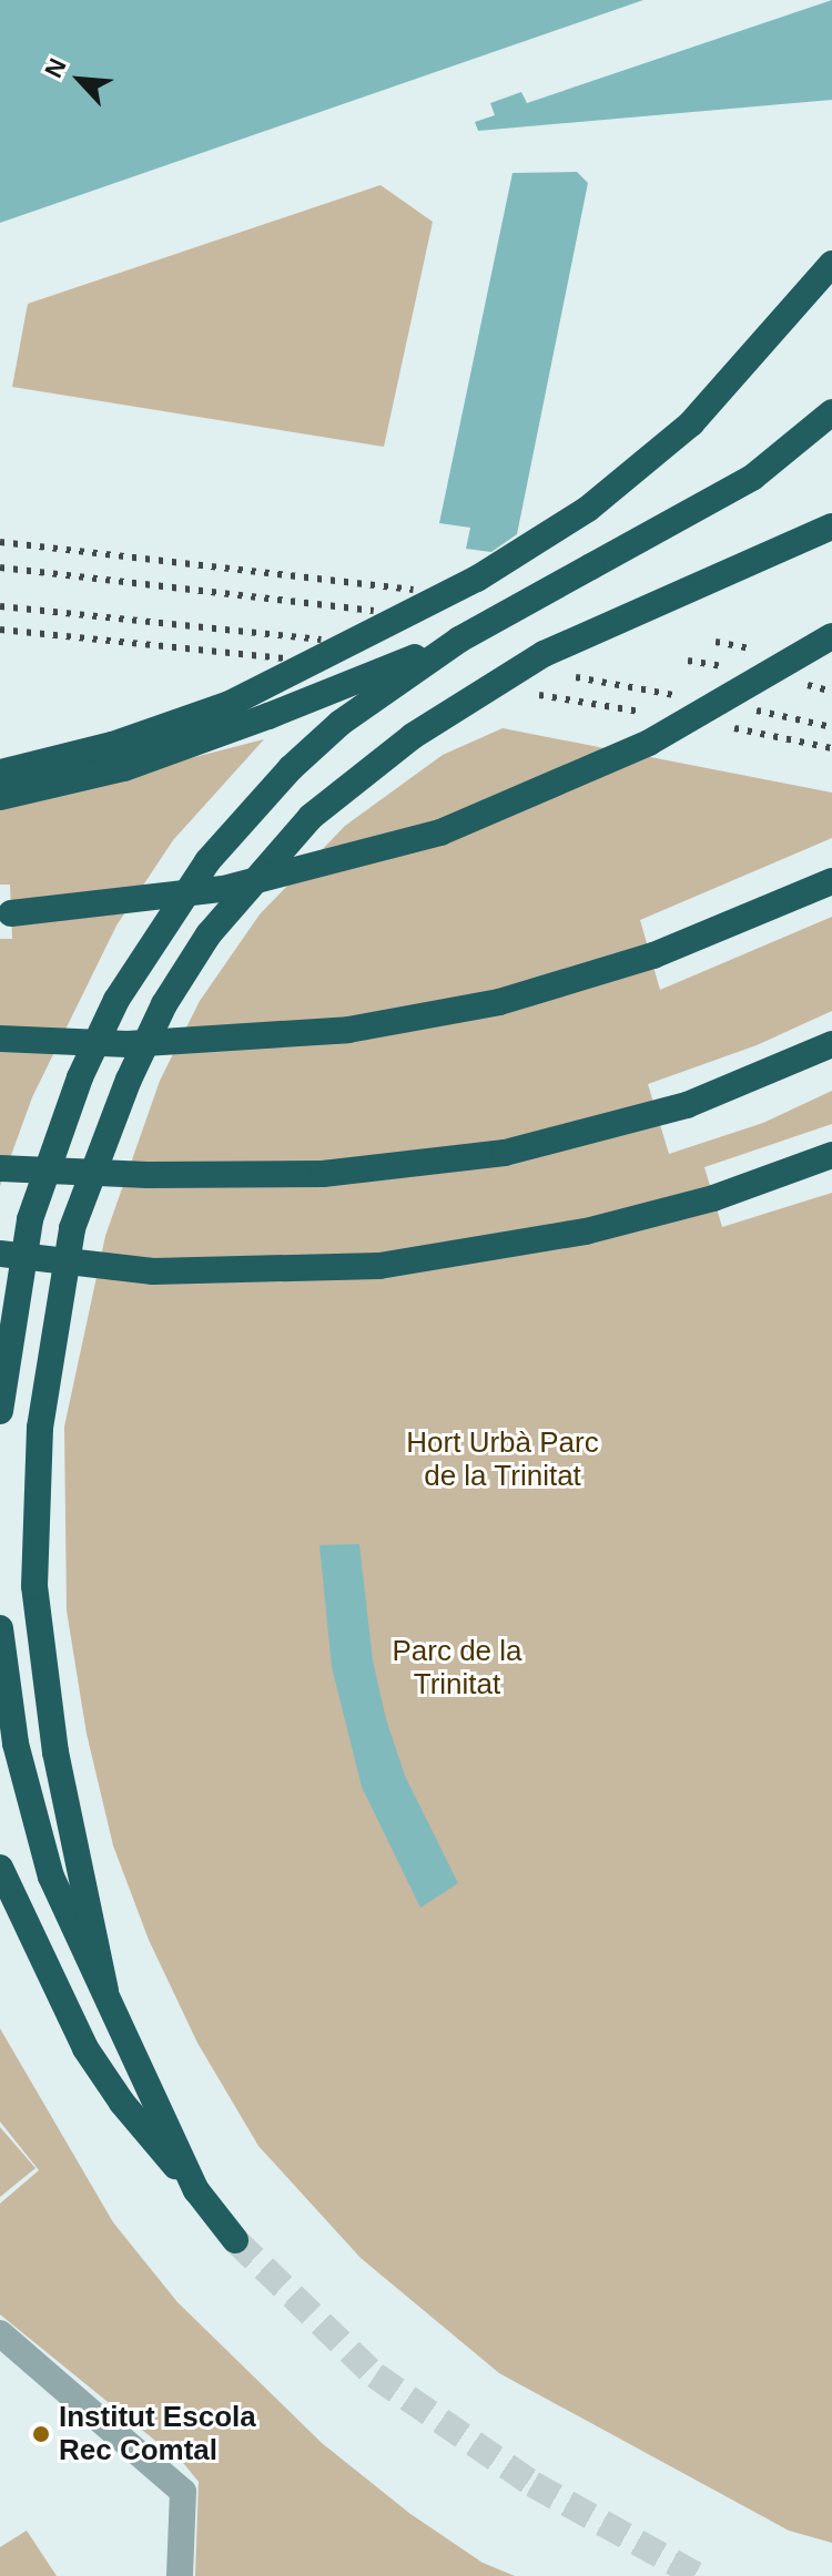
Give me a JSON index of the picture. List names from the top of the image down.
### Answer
{
  "parks": ["Hort Urbà Parc de la Trinitat", "Parc de la Trinitat"],
  "places": ["Institut Escola Rec Comtal"],
  "north": "top left"
}
